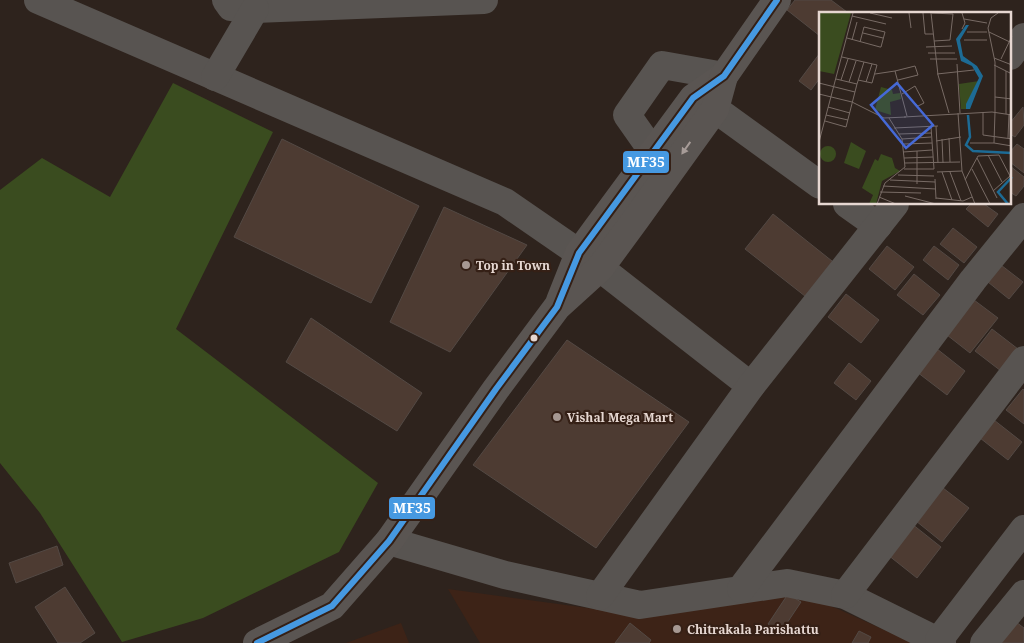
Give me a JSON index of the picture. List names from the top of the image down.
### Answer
{
  "places": ["Top in Town", "Vishal Mega Mart", "Chitrakala Parishattu"],
  "lines": ["transit line MF35"]
}
